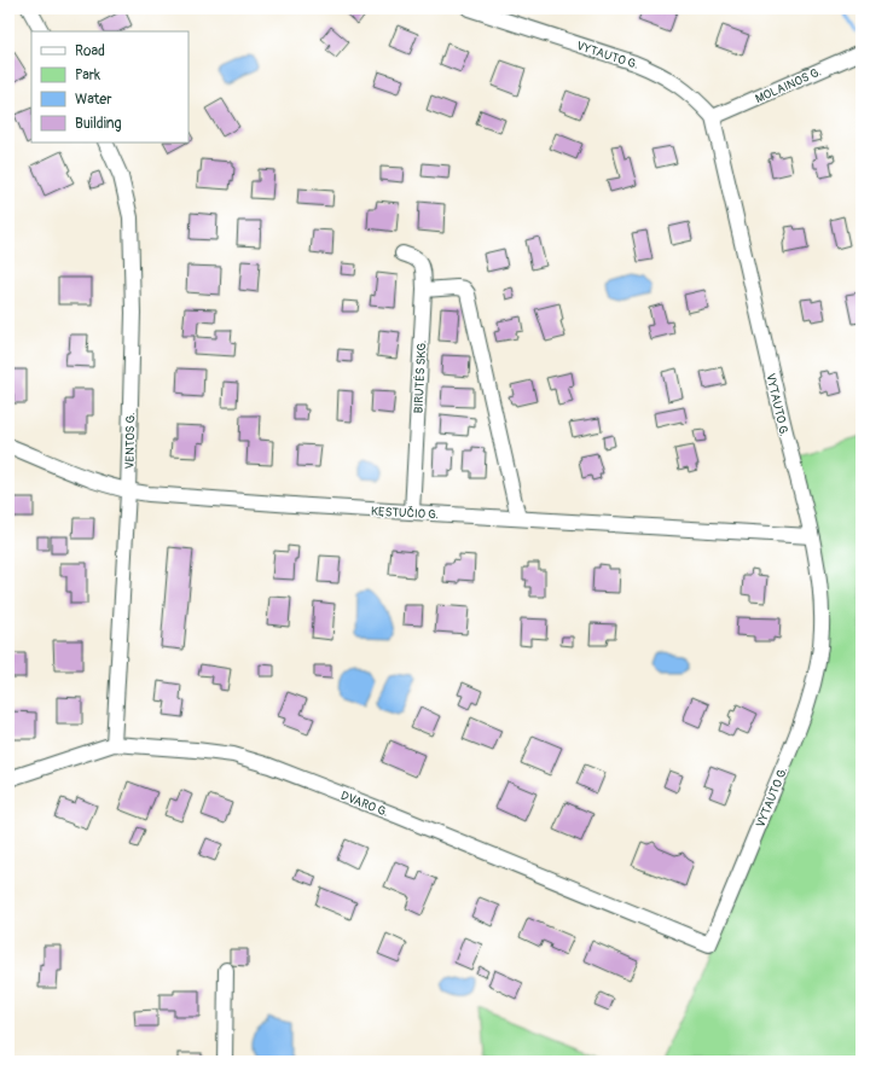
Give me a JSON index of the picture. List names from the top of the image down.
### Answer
{
  "streets": {
    "street": [
      "VYTAUTO G.",
      "MOLAINOS G.",
      "BIRUTĖS SKG.",
      "VENTOS G.",
      "KĘSTUČIO G.",
      "DVARO G."
    ]
  },
  "crossings": [
    ["VYTAUTO G.", "MOLAINOS G."],
    ["VYTAUTO G.", "KĘSTUČIO G."],
    ["VYTAUTO G.", "DVARO G."],
    ["BIRUTĖS SKG.", "KĘSTUČIO G."],
    ["VENTOS G.", "KĘSTUČIO G."],
    ["VENTOS G.", "DVARO G."]
  ],
  "legend": [
    "Road",
    "Park",
    "Water",
    "Building"
  ]
}
